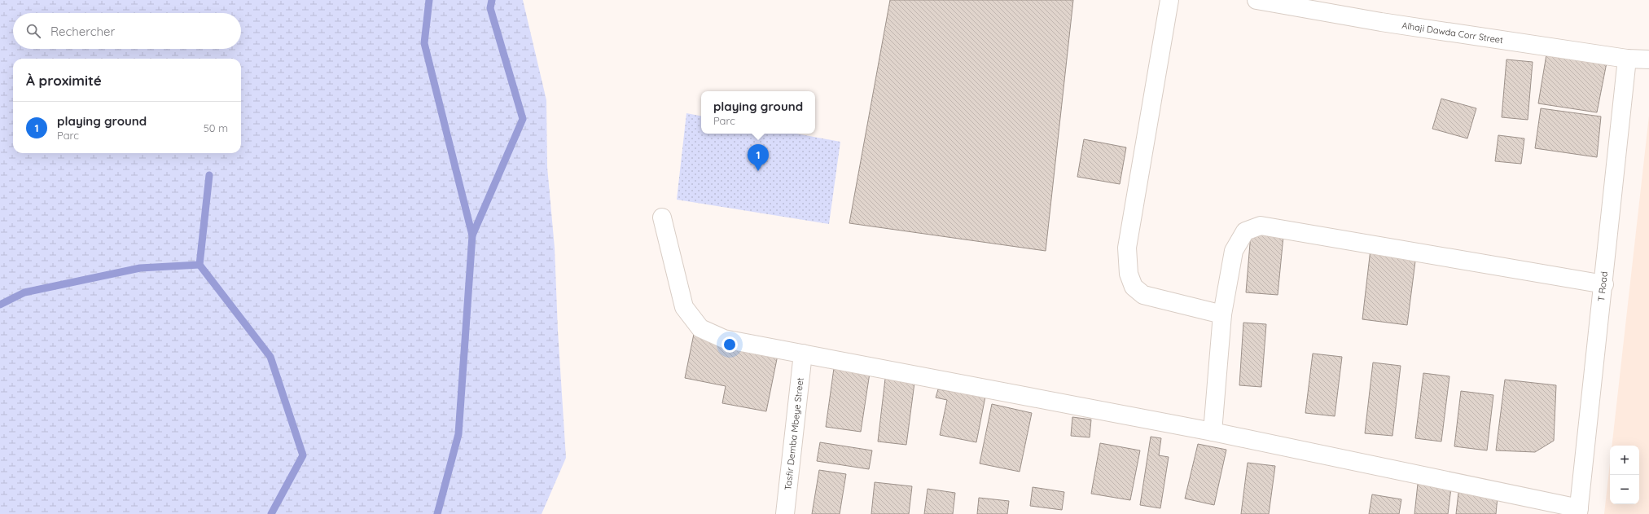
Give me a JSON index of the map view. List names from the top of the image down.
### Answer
{
  "streets": {
    "street": ["Alhaji Dawda Corr Street", "T Road", "Tasfir Demba Mbeye Street"]
  },
  "crossings": [
    ["Alhaji Dawda Corr Street", "T Road"]
  ],
  "page": {
    "search": "Rechercher",
    "heading": "À proximité",
    "popup": ["playing ground", "Parc"],
    "list": [
      {
        "mark": "1",
        "name": "playing ground",
        "note": "Parc",
        "value": "50 m"
      }
    ],
    "pins": "1",
    "map_buttons": ["+", "−"]
  }
}
